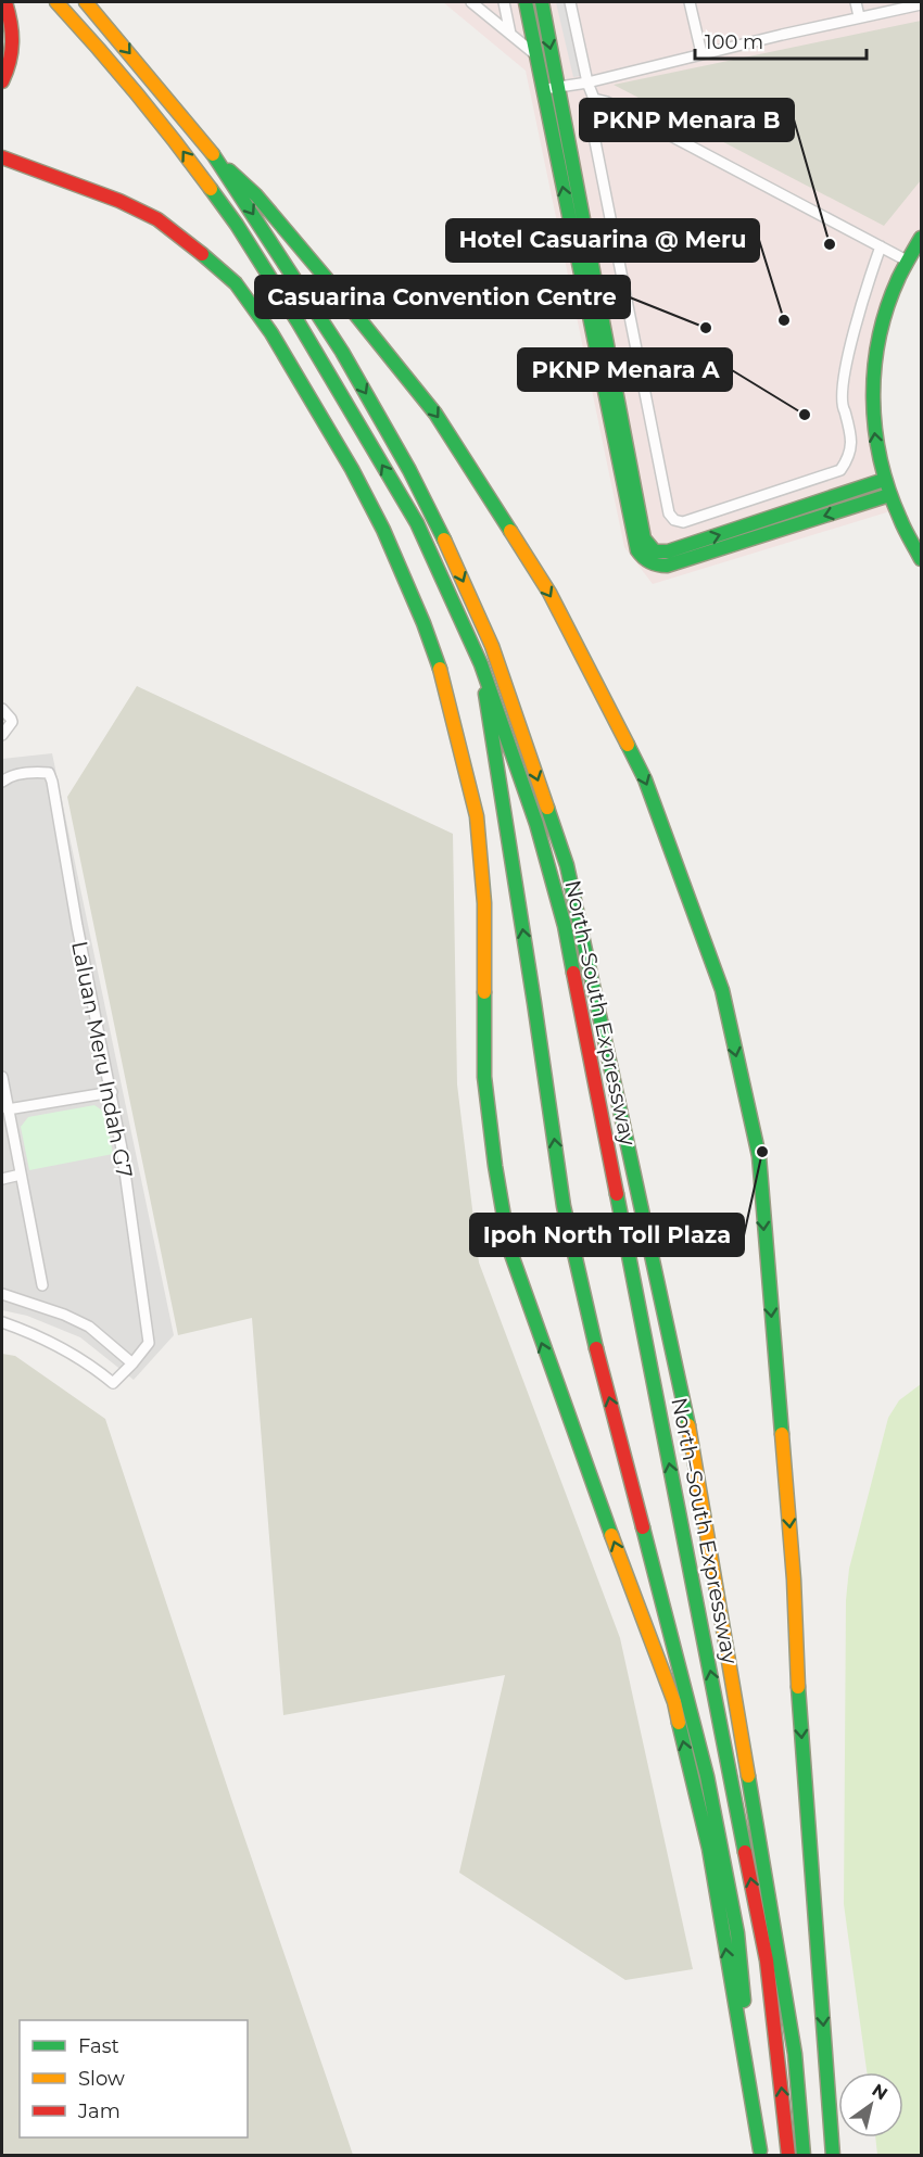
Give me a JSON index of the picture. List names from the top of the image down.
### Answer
{
  "streets": {
    "main road": ["North–South Expressway"],
    "street": ["Laluan Meru Indah G7"]
  },
  "places": [
    "PKNP Menara B",
    "Hotel Casuarina @ Meru",
    "Casuarina Convention Centre",
    "PKNP Menara A",
    "Ipoh North Toll Plaza"
  ],
  "legend": ["Fast", "Slow", "Jam"],
  "scale_bar": "100 m",
  "north": "top right"
}
